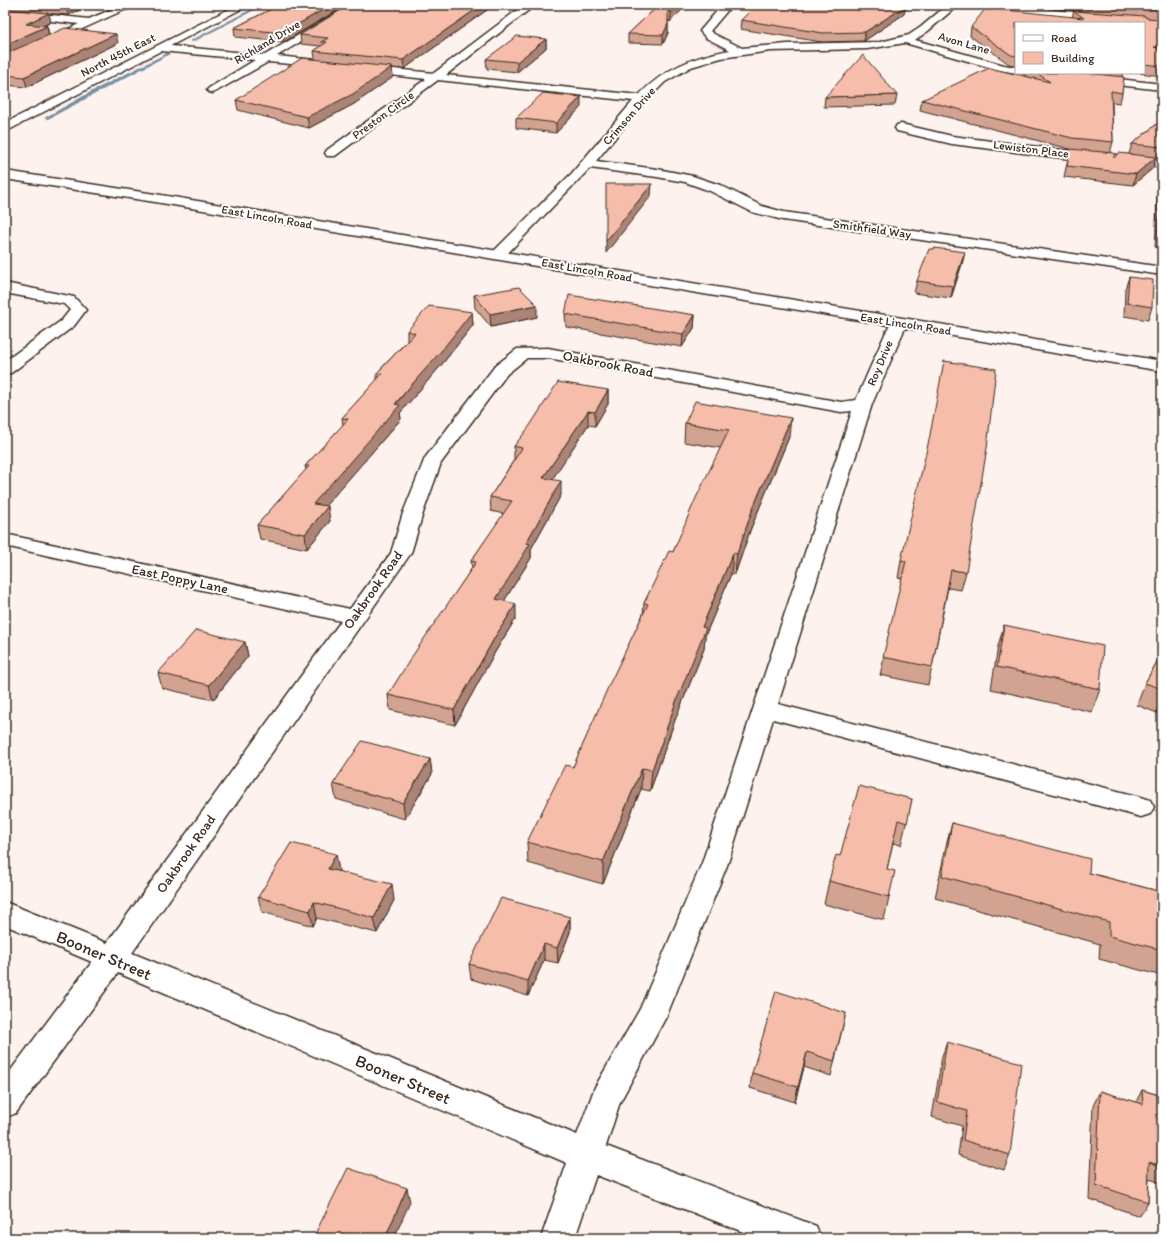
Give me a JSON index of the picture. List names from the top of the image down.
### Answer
{
  "streets": {
    "street": [
      "Richland Drive",
      "Avon Lane",
      "North 45th East",
      "Preston Circle",
      "Crimson Drive",
      "Lewiston Place",
      "East Lincoln Road",
      "Smithfield Way",
      "Roy Drive",
      "Oakbrook Road",
      "East Poppy Lane",
      "Booner Street"
    ]
  },
  "crossings": [
    ["Avon Lane", "Crimson Drive"],
    ["Crimson Drive", "East Lincoln Road"],
    ["Crimson Drive", "Smithfield Way"],
    ["East Lincoln Road", "Roy Drive"],
    ["Roy Drive", "Oakbrook Road"],
    ["Roy Drive", "Booner Street"],
    ["Oakbrook Road", "East Poppy Lane"],
    ["Oakbrook Road", "Booner Street"]
  ],
  "legend": ["Road", "Building"]
}
